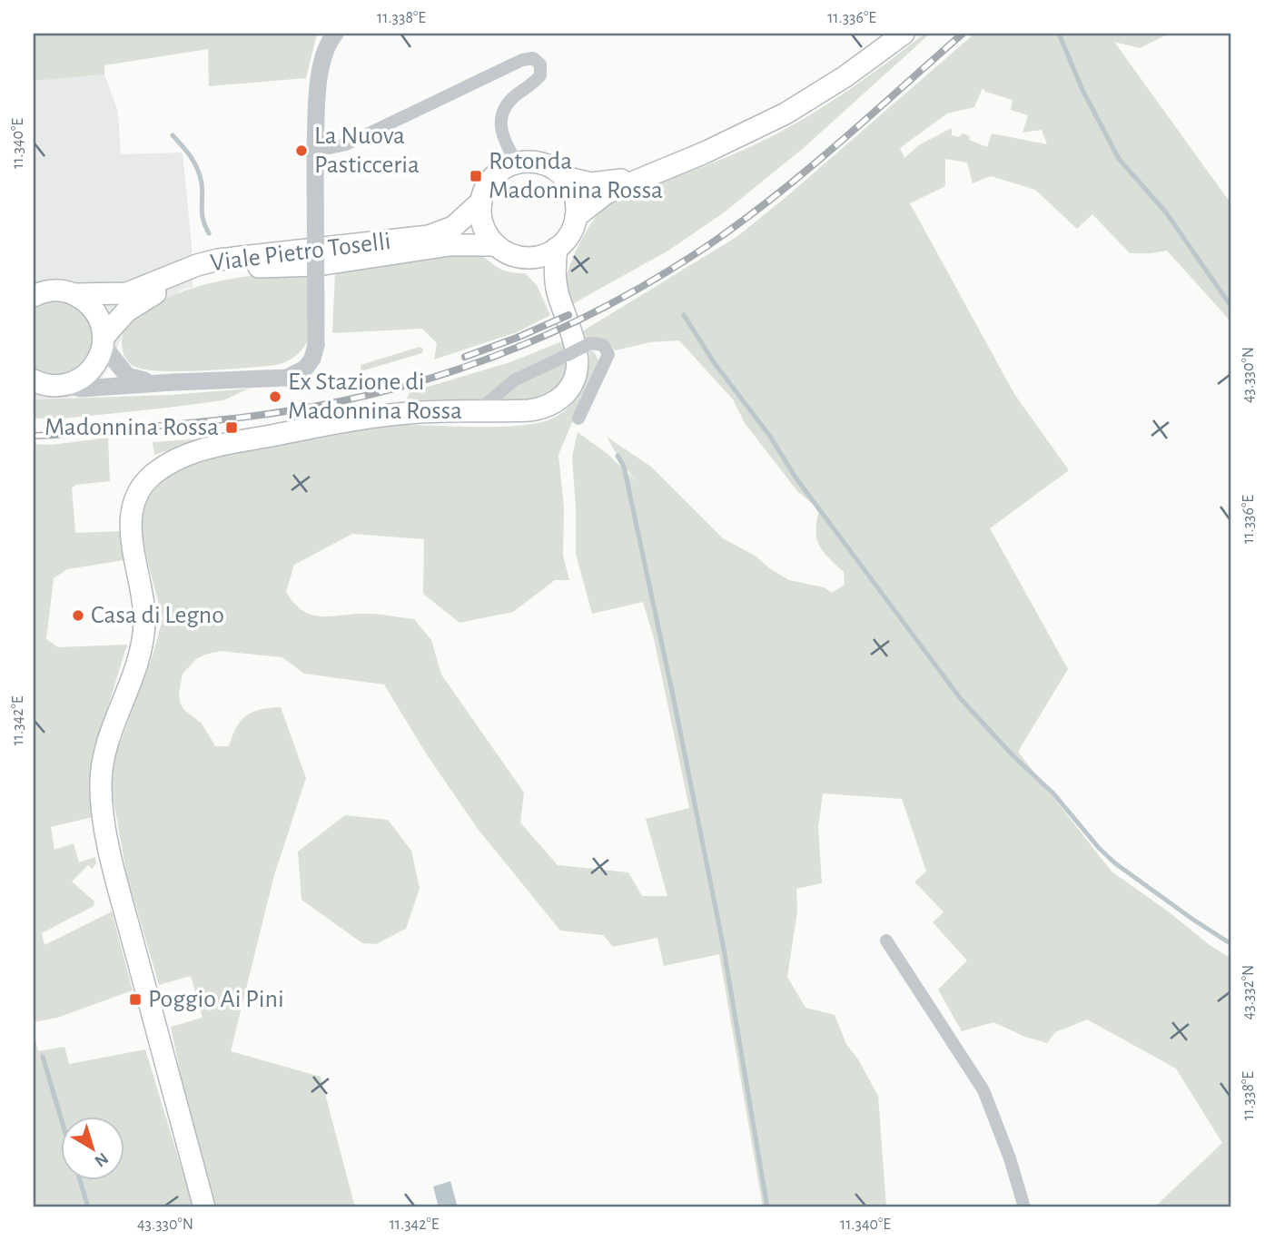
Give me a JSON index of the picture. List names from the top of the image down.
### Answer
{
  "streets": {
    "main road": ["Viale Pietro Toselli"]
  },
  "places": {
    "other": ["La Nuova Pasticceria", "Ex Stazione di Madonnina Rossa", "Casa di Legno"],
    "transit": ["Rotonda Madonnina Rossa", "Madonnina Rossa", "Poggio Ai Pini"]
  },
  "north": "bottom right",
  "coordinates": [
    "11.338°E",
    "11.336°E",
    "11.340°E",
    "43.330°N",
    "11.342°E",
    "43.332°N"
  ]
}
